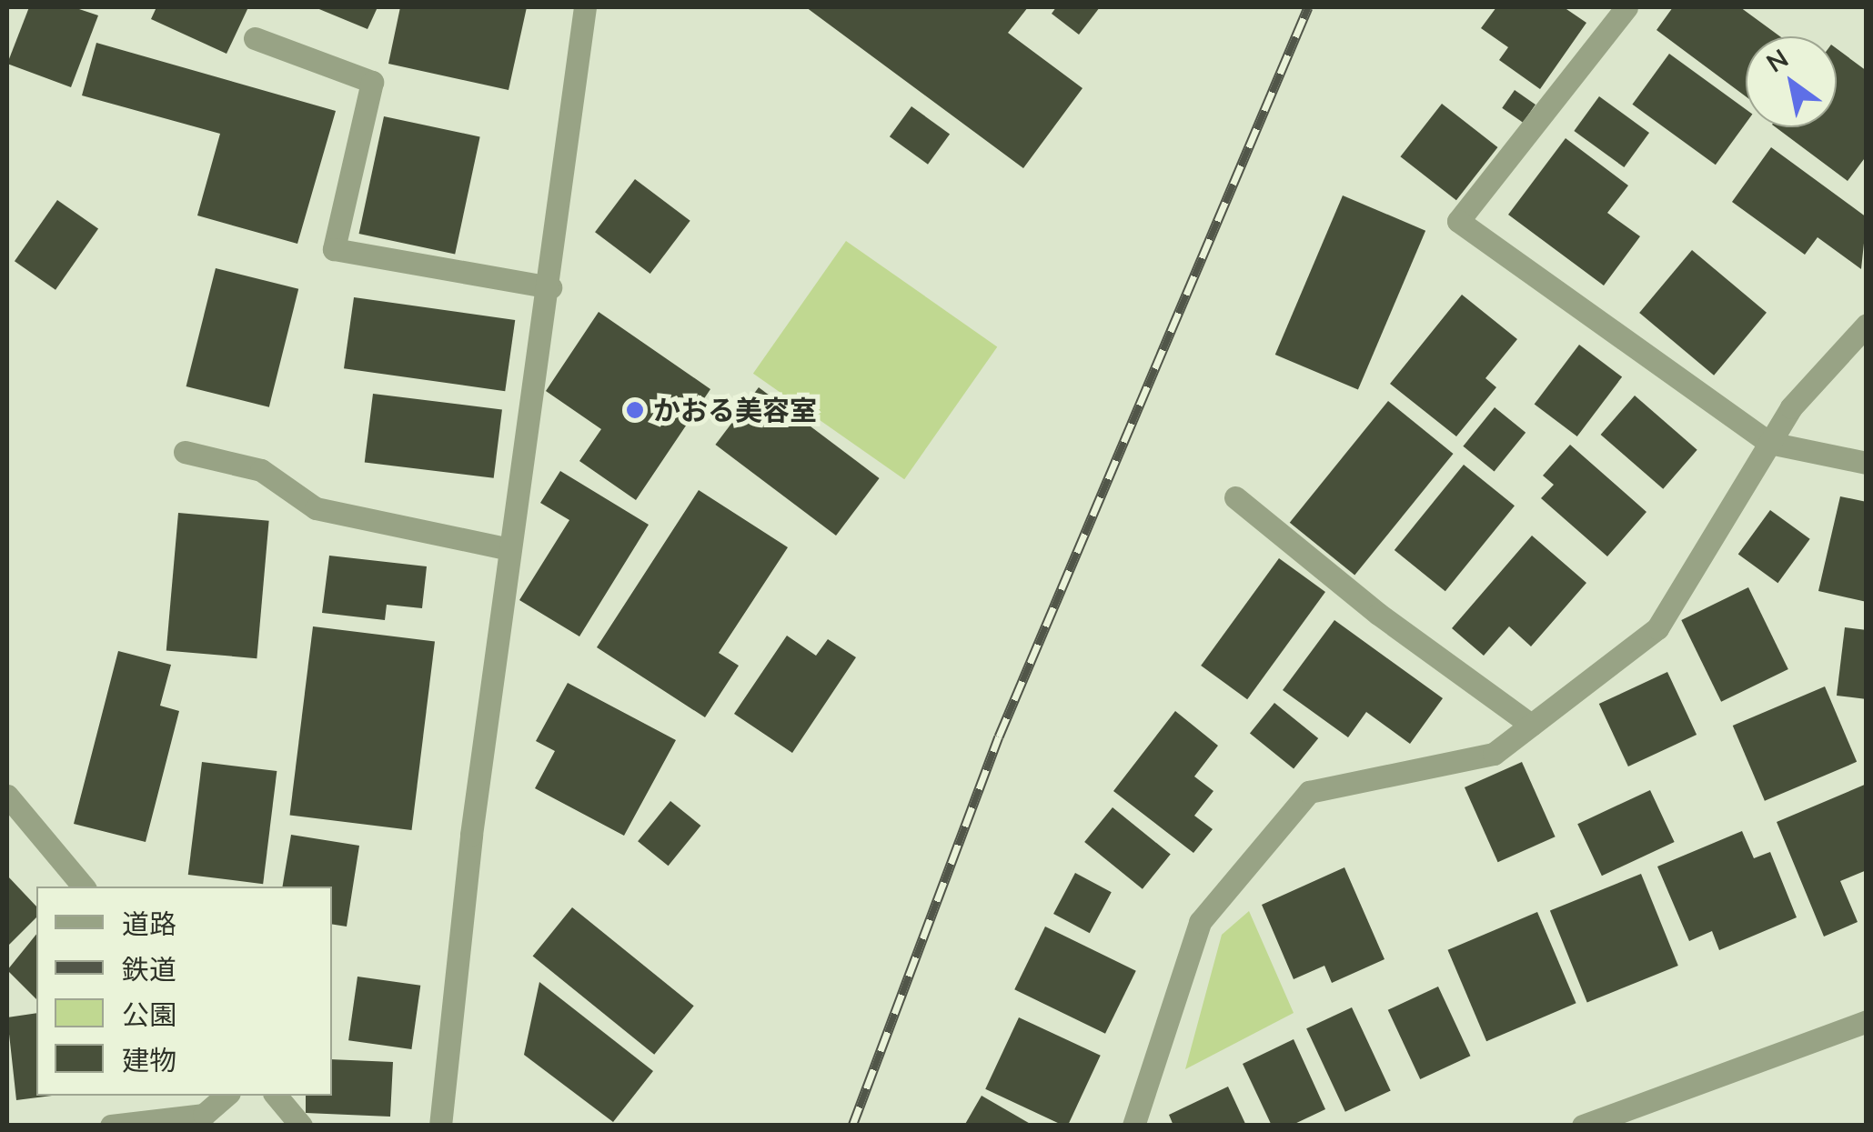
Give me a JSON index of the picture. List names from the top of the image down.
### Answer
{
  "places": ["かおる美容室"],
  "legend": [
    "道路",
    "鉄道",
    "公園",
    "建物"
  ],
  "north": "top left"
}
